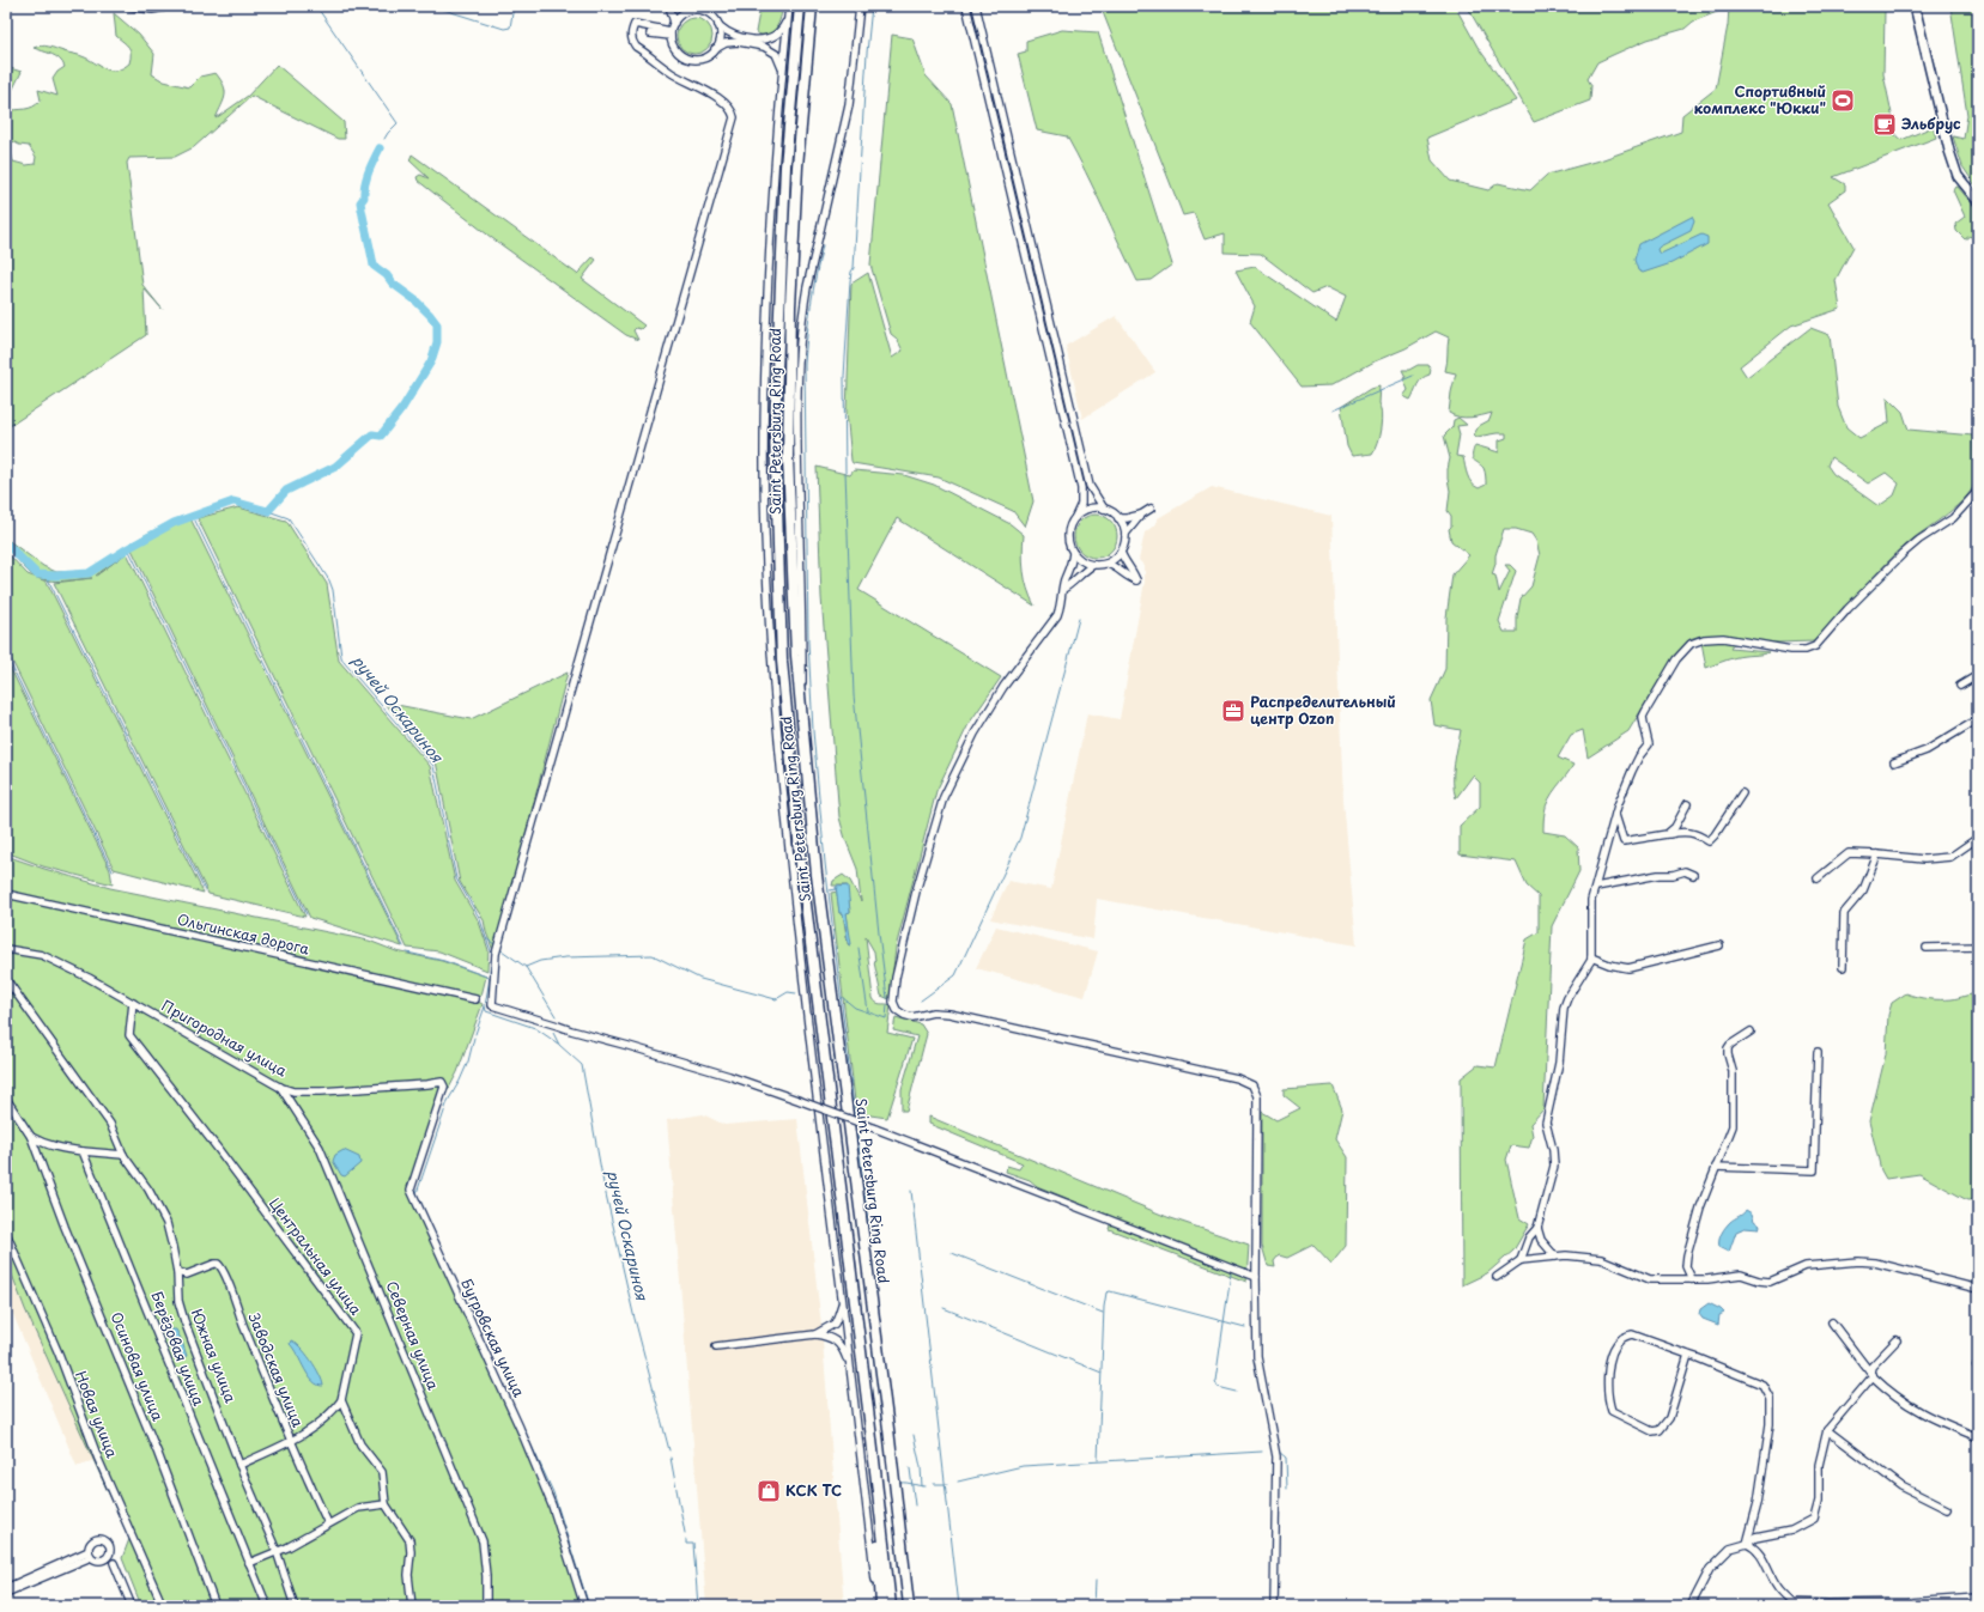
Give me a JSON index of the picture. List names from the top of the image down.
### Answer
{
  "streets": {
    "highway": ["Saint Petersburg Ring Road"],
    "street": [
      "Ольгинская дорога",
      "Пригородная улица",
      "Центральная улица",
      "Северная улица",
      "Бугровская улица",
      "Берёзовая улица",
      "Южная улица",
      "Осиновая улица",
      "Заводская улица",
      "Новая улица"
    ]
  },
  "crossings": [
    ["Пригородная улица", "Центральная улица"],
    ["Пригородная улица", "Северная улица"],
    ["Пригородная улица", "Бугровская улица"],
    ["Южная улица", "Заводская улица"]
  ],
  "water": ["ручей Оскариноя"],
  "places": {
    "sports": ["Спортивный комплекс \"Юкки\""],
    "cafe": ["Эльбрус"],
    "office": ["Распределительный центр Ozon"],
    "shop": ["КСК ТС"]
  }
}
